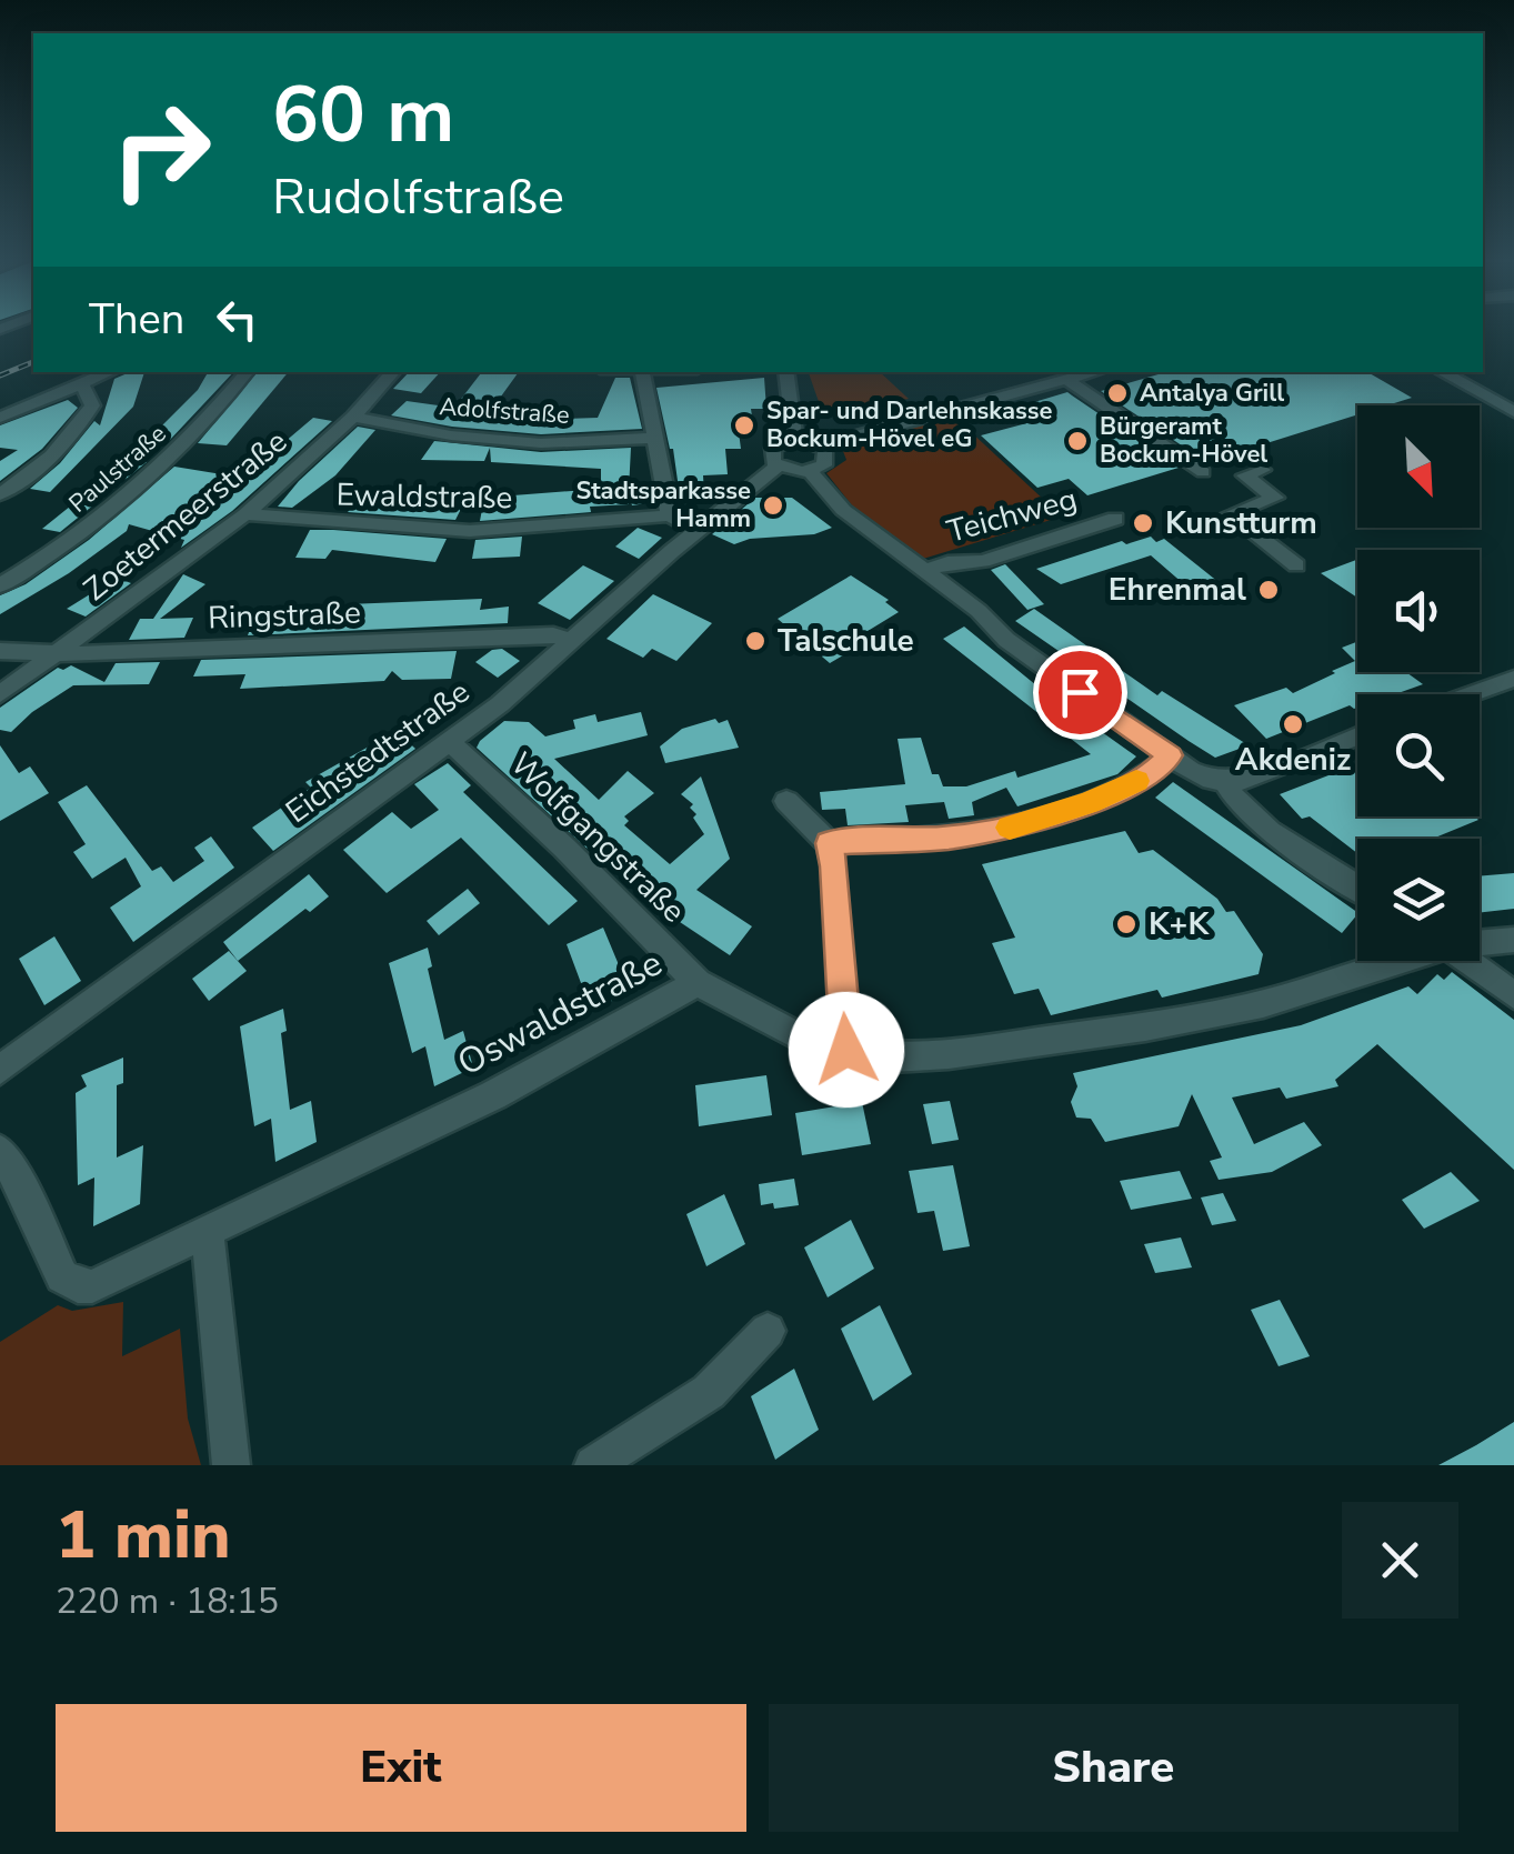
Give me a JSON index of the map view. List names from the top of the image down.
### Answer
{
  "streets": {
    "street": [
      "Adolfstraße",
      "Paulstraße",
      "Ewaldstraße",
      "Zoetermeerstraße",
      "Teichweg",
      "Ringstraße",
      "Eichstedtstraße",
      "Wolfgangstraße",
      "Oswaldstraße"
    ]
  },
  "crossings": [
    ["Adolfstraße", "Zoetermeerstraße"],
    ["Ewaldstraße", "Zoetermeerstraße"],
    ["Zoetermeerstraße", "Ringstraße"],
    ["Ringstraße", "Eichstedtstraße"],
    ["Eichstedtstraße", "Wolfgangstraße"],
    ["Wolfgangstraße", "Oswaldstraße"]
  ],
  "places": [
    "Antalya Grill",
    "Spar- und Darlehnskasse Bockum-Hövel eG",
    "Bürgeramt Bockum-Hövel",
    "Stadtsparkasse Hamm",
    "Kunstturm",
    "Ehrenmal",
    "Talschule",
    "Akdeniz",
    "K+K"
  ],
  "north": "bottom right",
  "page": {
    "turn": ["60 m", "Rudolfstraße"],
    "then": "Then",
    "heading": ["1 min", "220 m · 18:15"],
    "buttons": ["Exit", "Share"]
  }
}
